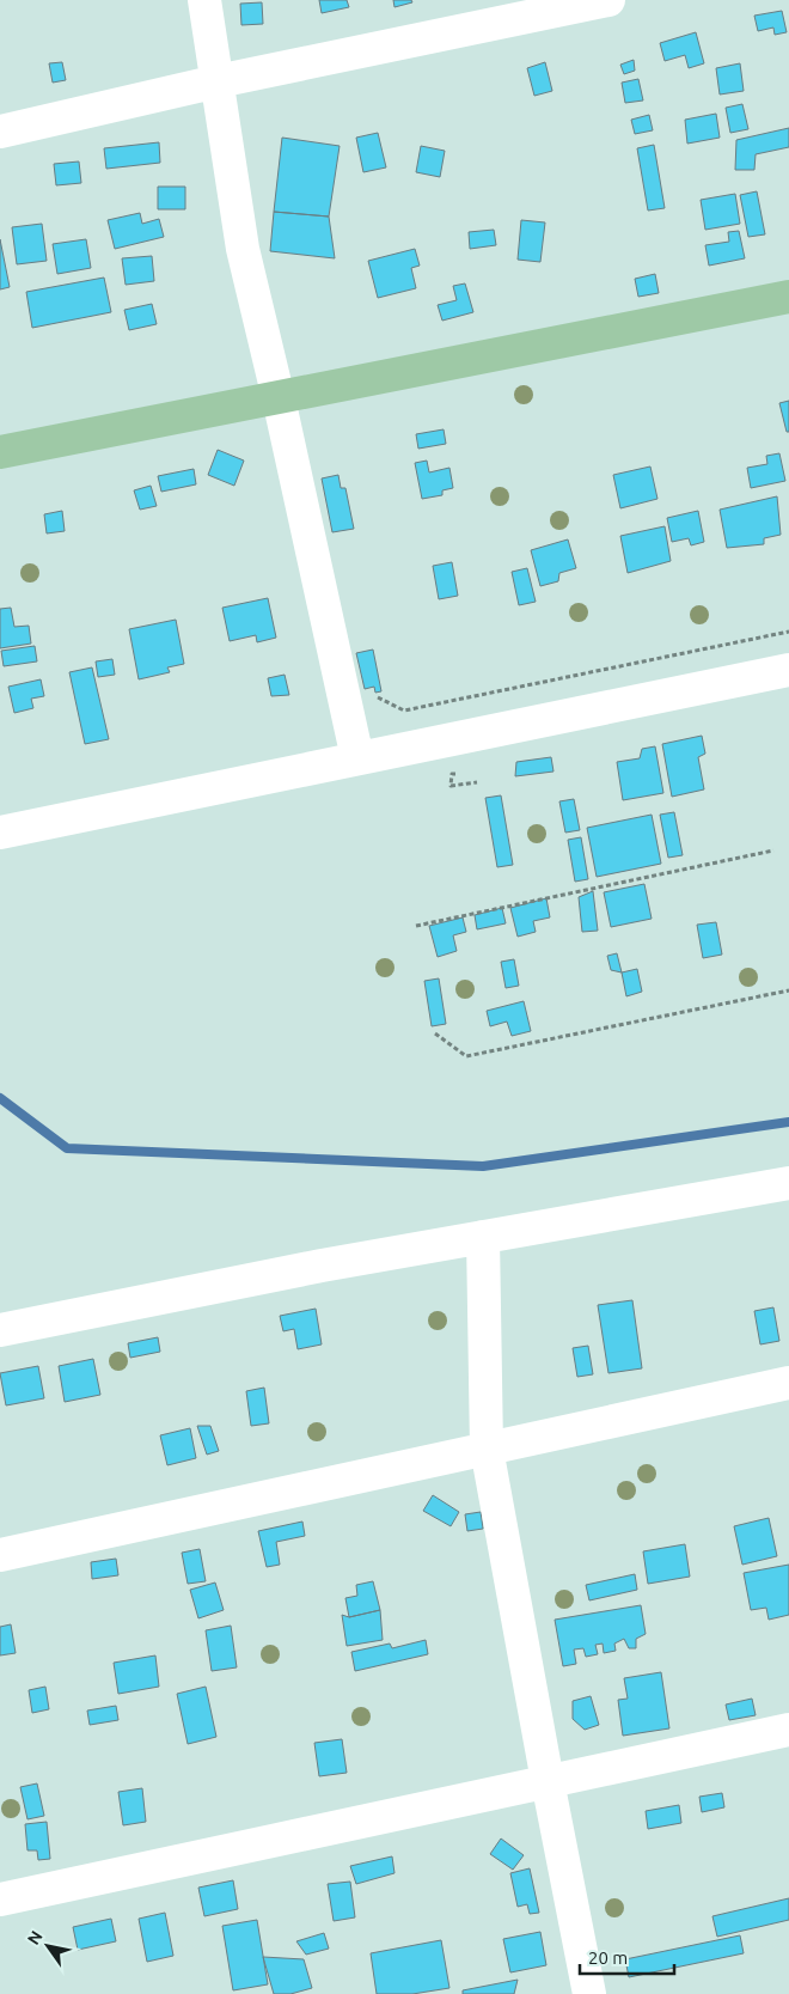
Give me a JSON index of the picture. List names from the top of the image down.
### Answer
{
  "scale_bar": "20 m",
  "north": "top left"
}
